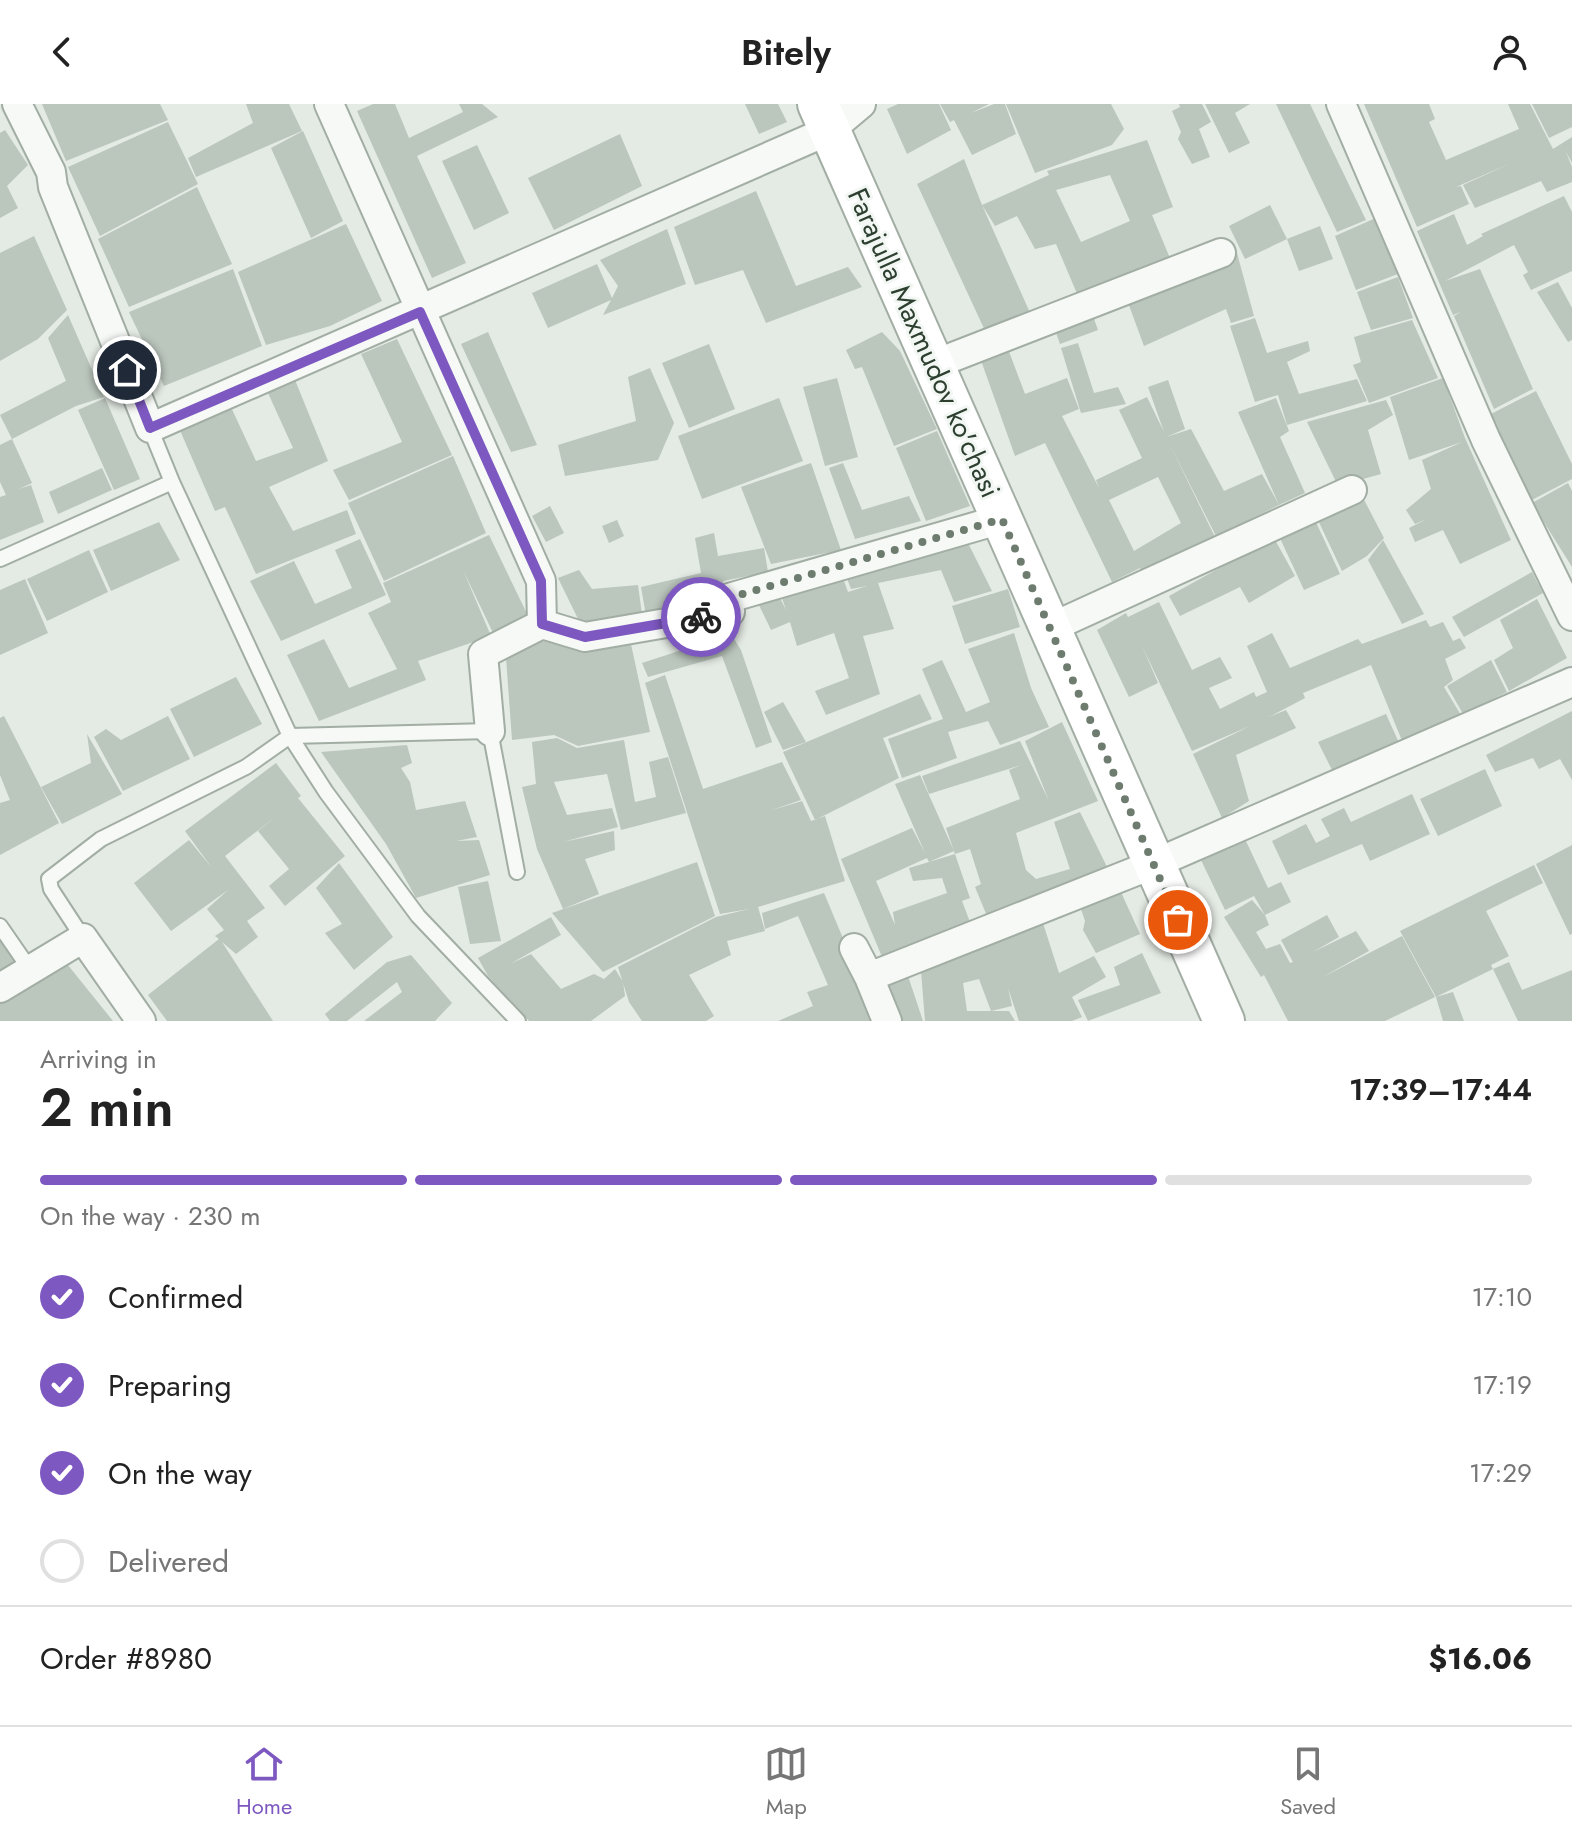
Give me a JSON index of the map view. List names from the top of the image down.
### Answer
{
  "streets": {
    "main road": ["Farajulla Maxmudov ko'chasi"]
  },
  "page": {
    "header": "Bitely",
    "heading": ["2 min", "Arriving in", "17:39–17:44"],
    "panel": ["Order #8980", "$16.06"],
    "bar": "On the way · 230 m",
    "list": [
      ["Confirmed", "17:10"],
      ["Preparing", "17:19"],
      ["On the way", "17:29"],
      "Delivered"
    ],
    "tabs": ["Home", "Map", "Saved"]
  }
}
